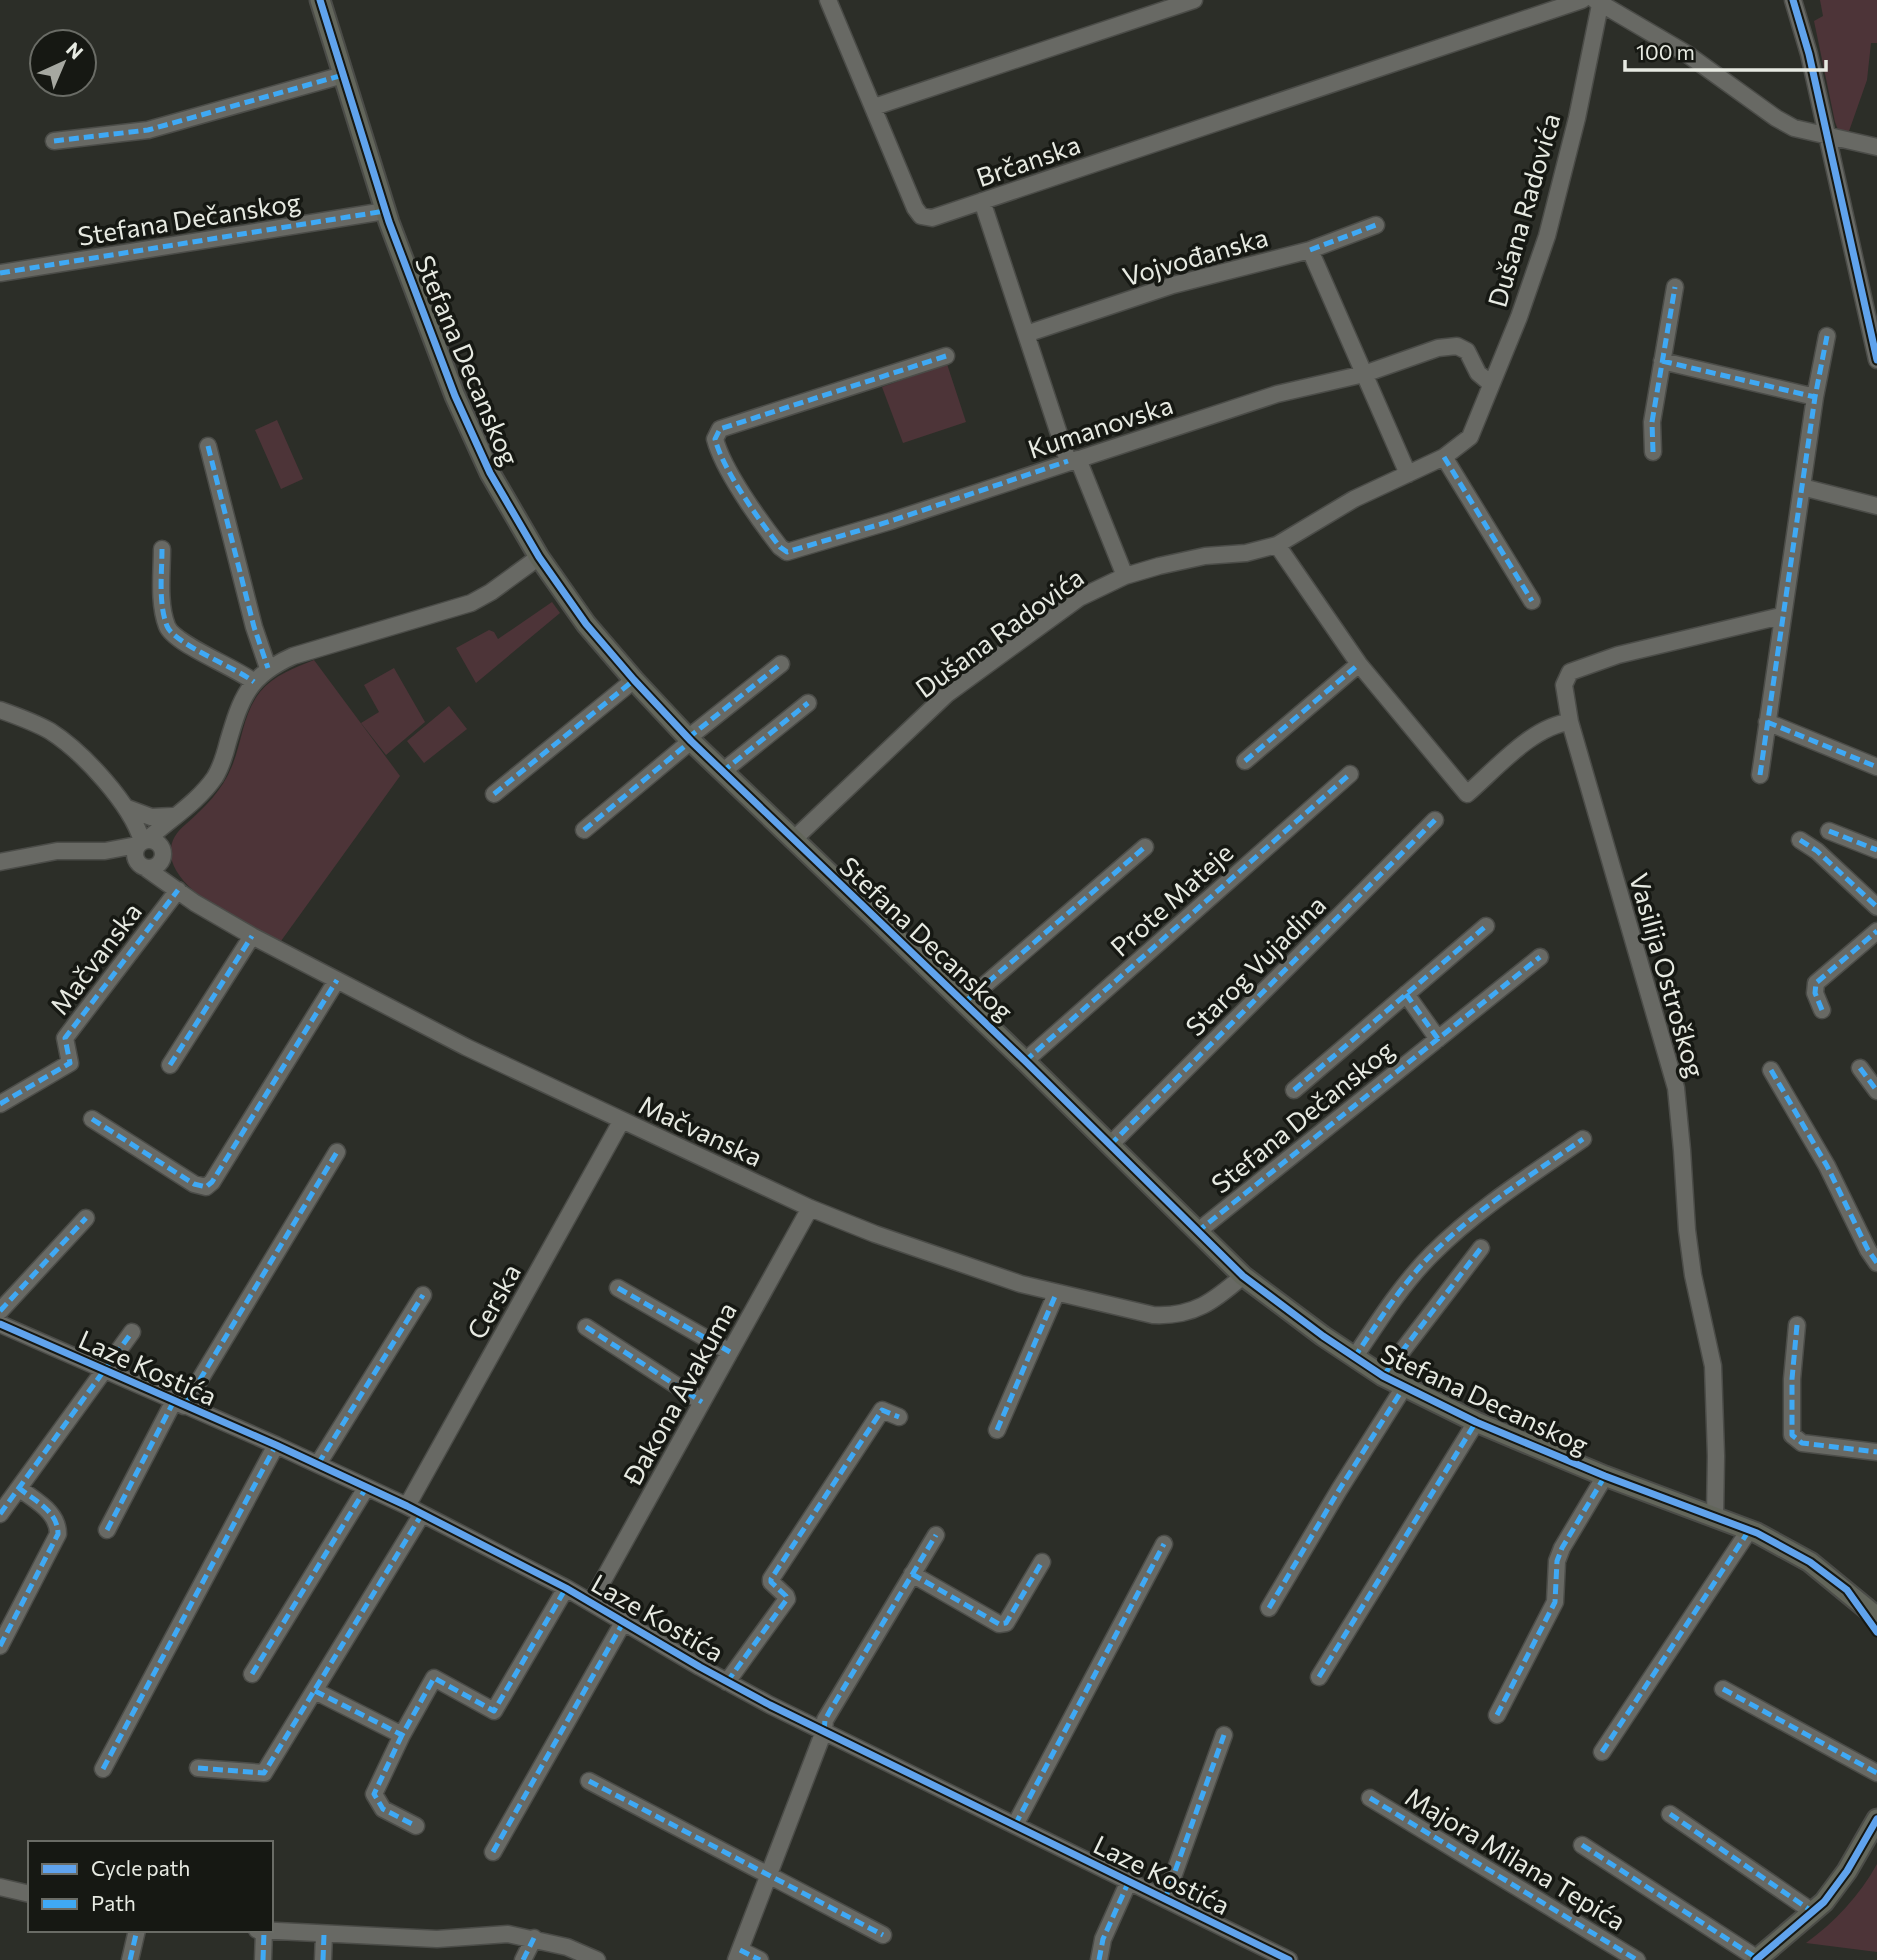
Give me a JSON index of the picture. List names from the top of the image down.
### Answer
{
  "streets": {
    "main road": ["Stefana Decanskog"],
    "street": [
      "Brčanska",
      "Dušana Radovića",
      "Stefana Dečanskog",
      "Vojvođanska",
      "Kumanovska",
      "Prote Mateje",
      "Mačvanska",
      "Starog Vujadina",
      "Vasilija Ostroškog",
      "Cerska",
      "Laze Kostića",
      "Đakona Avakuma",
      "Majora Milana Tepića"
    ]
  },
  "crossings": [
    ["Brčanska", "Dušana Radovića"],
    ["Dušana Radovića", "Stefana Decanskog"],
    ["Dušana Radovića", "Kumanovska"],
    ["Stefana Dečanskog", "Stefana Decanskog"],
    ["Stefana Decanskog", "Prote Mateje"],
    ["Stefana Decanskog", "Mačvanska"],
    ["Stefana Decanskog", "Starog Vujadina"],
    ["Stefana Decanskog", "Vasilija Ostroškog"],
    ["Mačvanska", "Cerska"],
    ["Mačvanska", "Đakona Avakuma"],
    ["Cerska", "Laze Kostića"],
    ["Laze Kostića", "Đakona Avakuma"]
  ],
  "legend": ["Cycle path", "Path"],
  "scale_bar": "100 m",
  "north": "top right"
}
